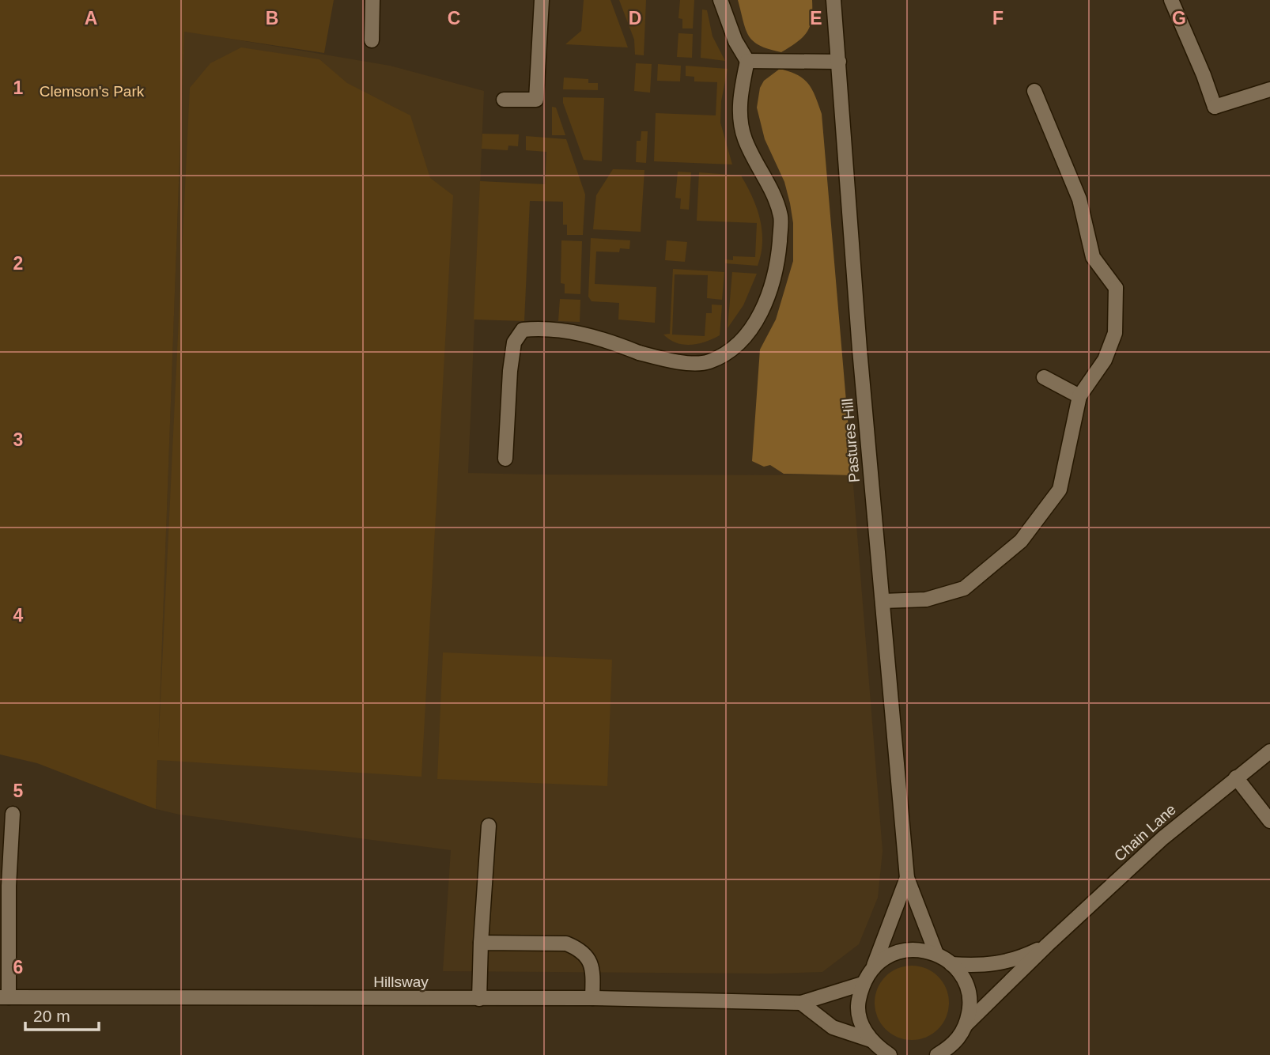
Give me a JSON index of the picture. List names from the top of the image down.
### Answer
{
  "streets": {
    "street": ["Pastures Hill", "Chain Lane", "Hillsway"]
  },
  "parks": ["Clemson's Park"],
  "scale_bar": "20 m",
  "grid": {
    "columns": [
      "A",
      "B",
      "C",
      "D",
      "E",
      "F",
      "G"
    ],
    "rows": [
      "1",
      "2",
      "3",
      "4",
      "5",
      "6"
    ]
  }
}
